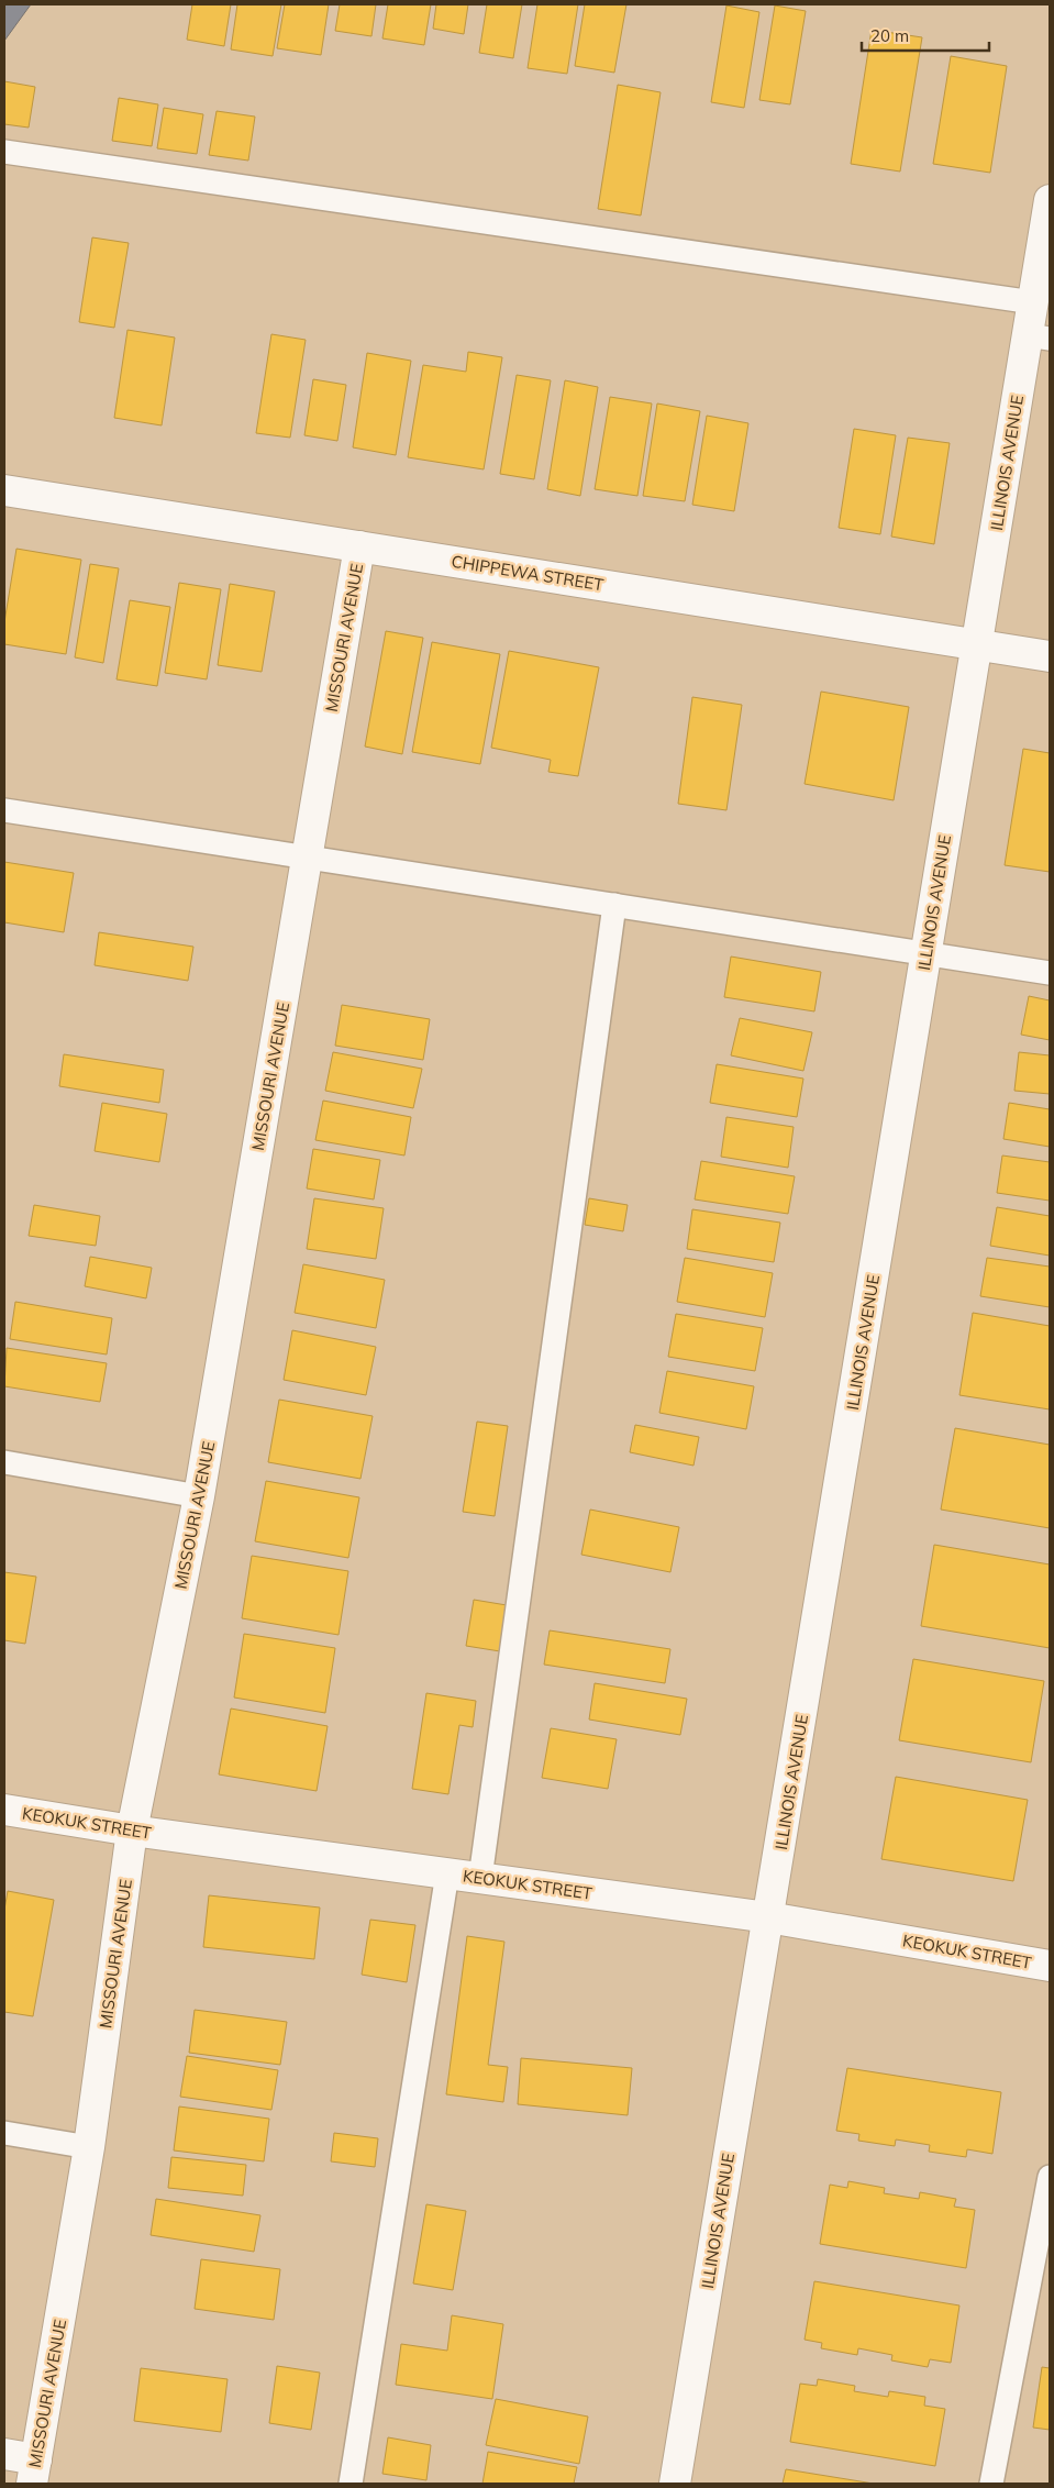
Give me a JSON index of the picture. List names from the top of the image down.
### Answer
{
  "streets": {
    "street": [
      "ILLINOIS AVENUE",
      "CHIPPEWA STREET",
      "MISSOURI AVENUE",
      "KEOKUK STREET"
    ]
  },
  "crossings": [
    ["ILLINOIS AVENUE", "CHIPPEWA STREET"],
    ["ILLINOIS AVENUE", "KEOKUK STREET"],
    ["CHIPPEWA STREET", "MISSOURI AVENUE"],
    ["MISSOURI AVENUE", "KEOKUK STREET"]
  ],
  "scale_bar": "20 m"
}
